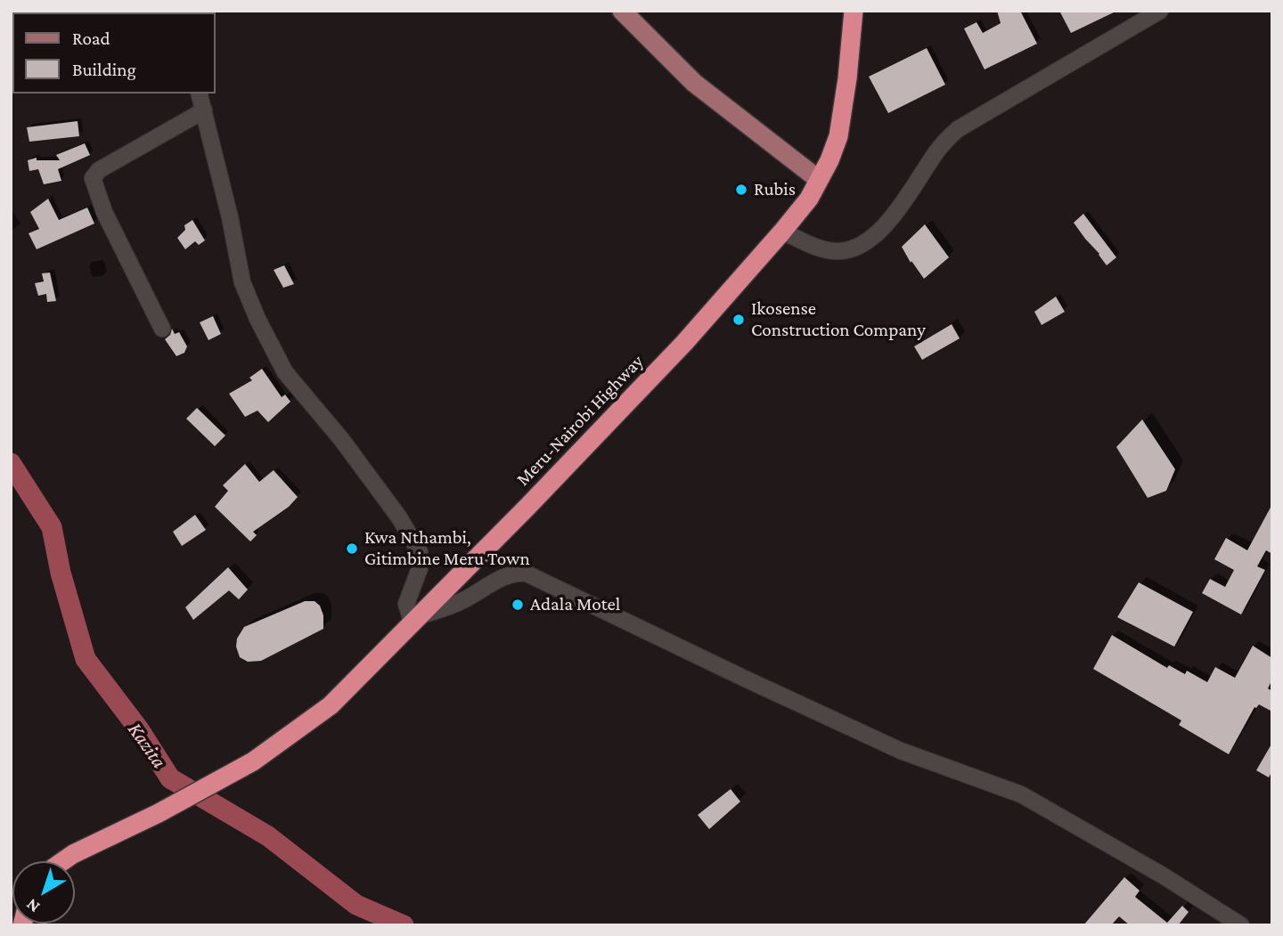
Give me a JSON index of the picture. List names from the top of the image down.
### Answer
{
  "streets": {
    "highway": ["Meru-Nairobi Highway"]
  },
  "water": ["Kazita"],
  "places": [
    "Rubis",
    "Ikosense Construction Company",
    "Kwa Nthambi, Gitimbine Meru Town",
    "Adala Motel"
  ],
  "legend": ["Road", "Building"],
  "north": "bottom left"
}
